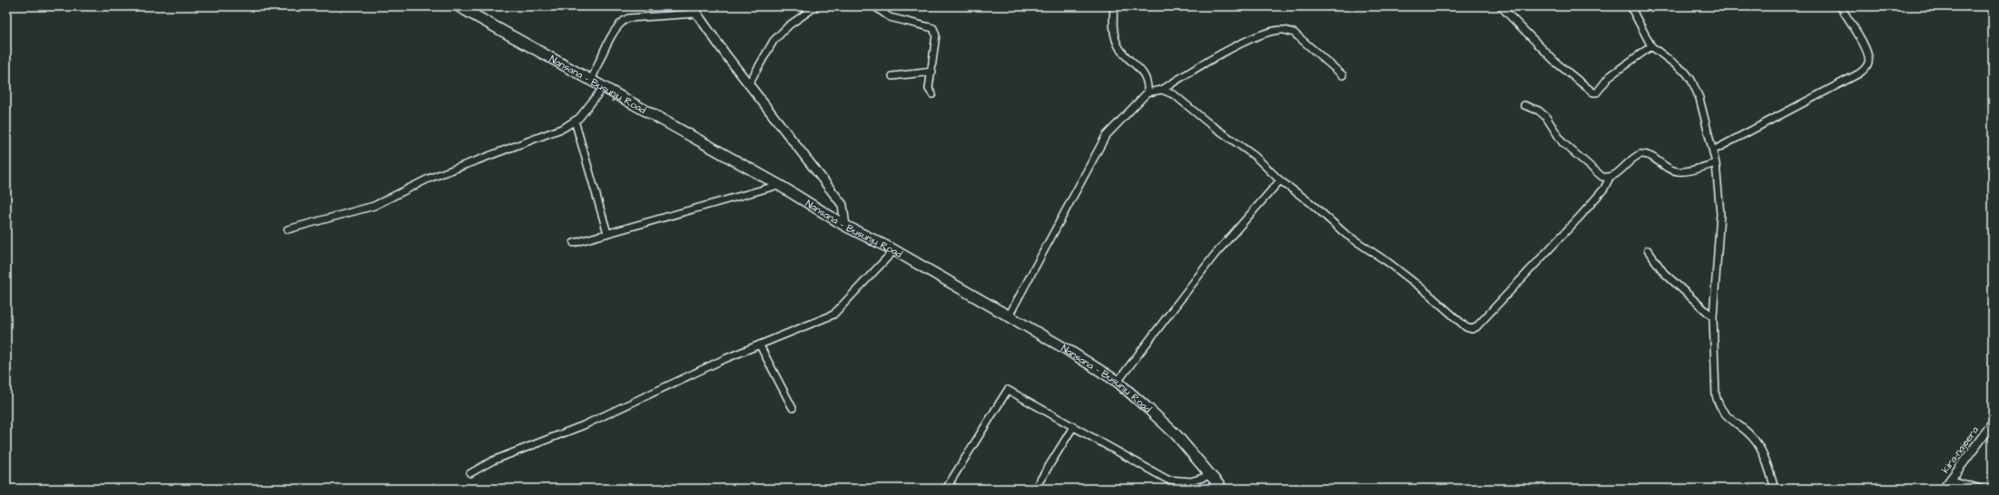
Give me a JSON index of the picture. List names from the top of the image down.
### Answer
{
  "streets": {
    "main road": ["Nansana - Busunju Road"],
    "street": ["kira-najeera"]
  }
}
